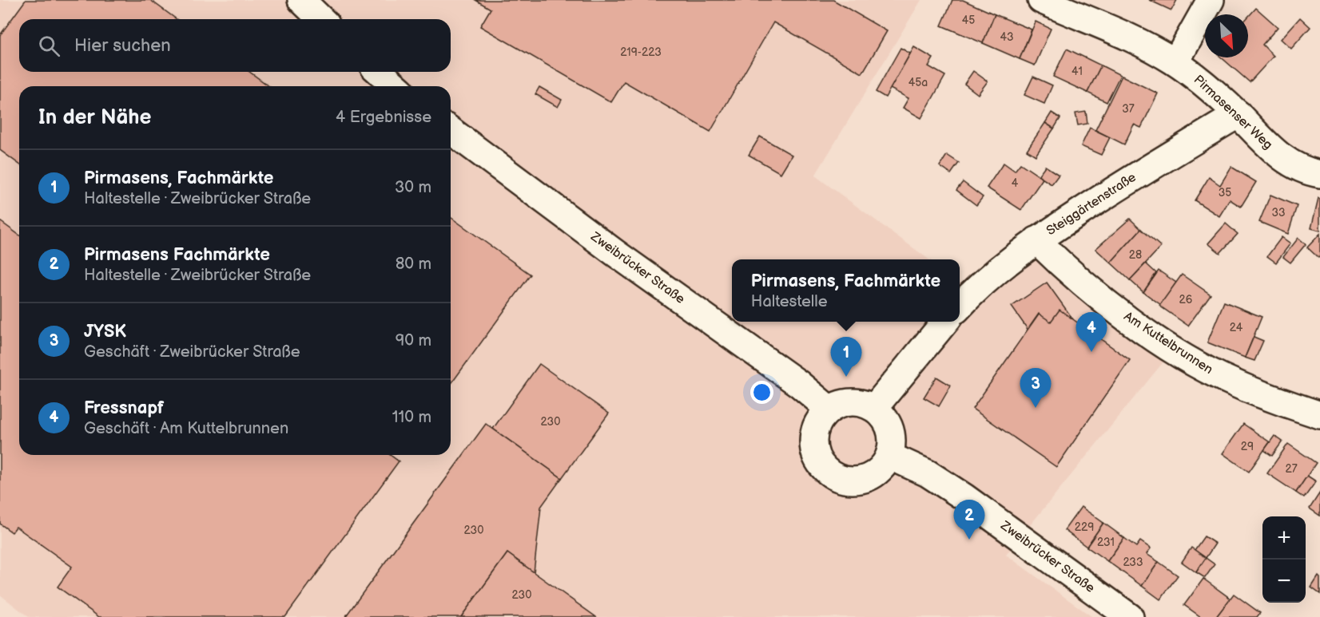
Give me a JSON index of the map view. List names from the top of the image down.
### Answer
{
  "streets": {
    "street": [
      "Pirmasenser Weg",
      "Steiggärtenstraße",
      "Zweibrücker Straße",
      "Am Kuttelbrunnen"
    ]
  },
  "crossings": [
    ["Pirmasenser Weg", "Steiggärtenstraße"],
    ["Steiggärtenstraße", "Am Kuttelbrunnen"]
  ],
  "house_numbers": [
    "45",
    "43",
    "219-223",
    "41",
    "45a",
    "37",
    "4",
    "35",
    "33",
    "28",
    "26",
    "24",
    "230",
    "29",
    "27",
    "229",
    "230",
    "231",
    "233",
    "230"
  ],
  "north": "bottom right",
  "page": {
    "search": "Hier suchen",
    "heading": ["In der Nähe", "4 Ergebnisse"],
    "list": [
      {
        "mark": "1",
        "name": "Pirmasens, Fachmärkte",
        "note": "Haltestelle · Zweibrücker Straße",
        "value": "30 m"
      },
      {
        "mark": "2",
        "name": "Pirmasens Fachmärkte",
        "note": "Haltestelle · Zweibrücker Straße",
        "value": "80 m"
      },
      {
        "mark": "3",
        "name": "JYSK",
        "note": "Geschäft · Zweibrücker Straße",
        "value": "90 m"
      },
      {
        "mark": "4",
        "name": "Fressnapf",
        "note": "Geschäft · Am Kuttelbrunnen",
        "value": "110 m"
      }
    ],
    "popup": ["Pirmasens, Fachmärkte", "Haltestelle"],
    "pins": [
      "4",
      "1",
      "3",
      "2"
    ],
    "map_buttons": ["+", "−"]
  }
}
